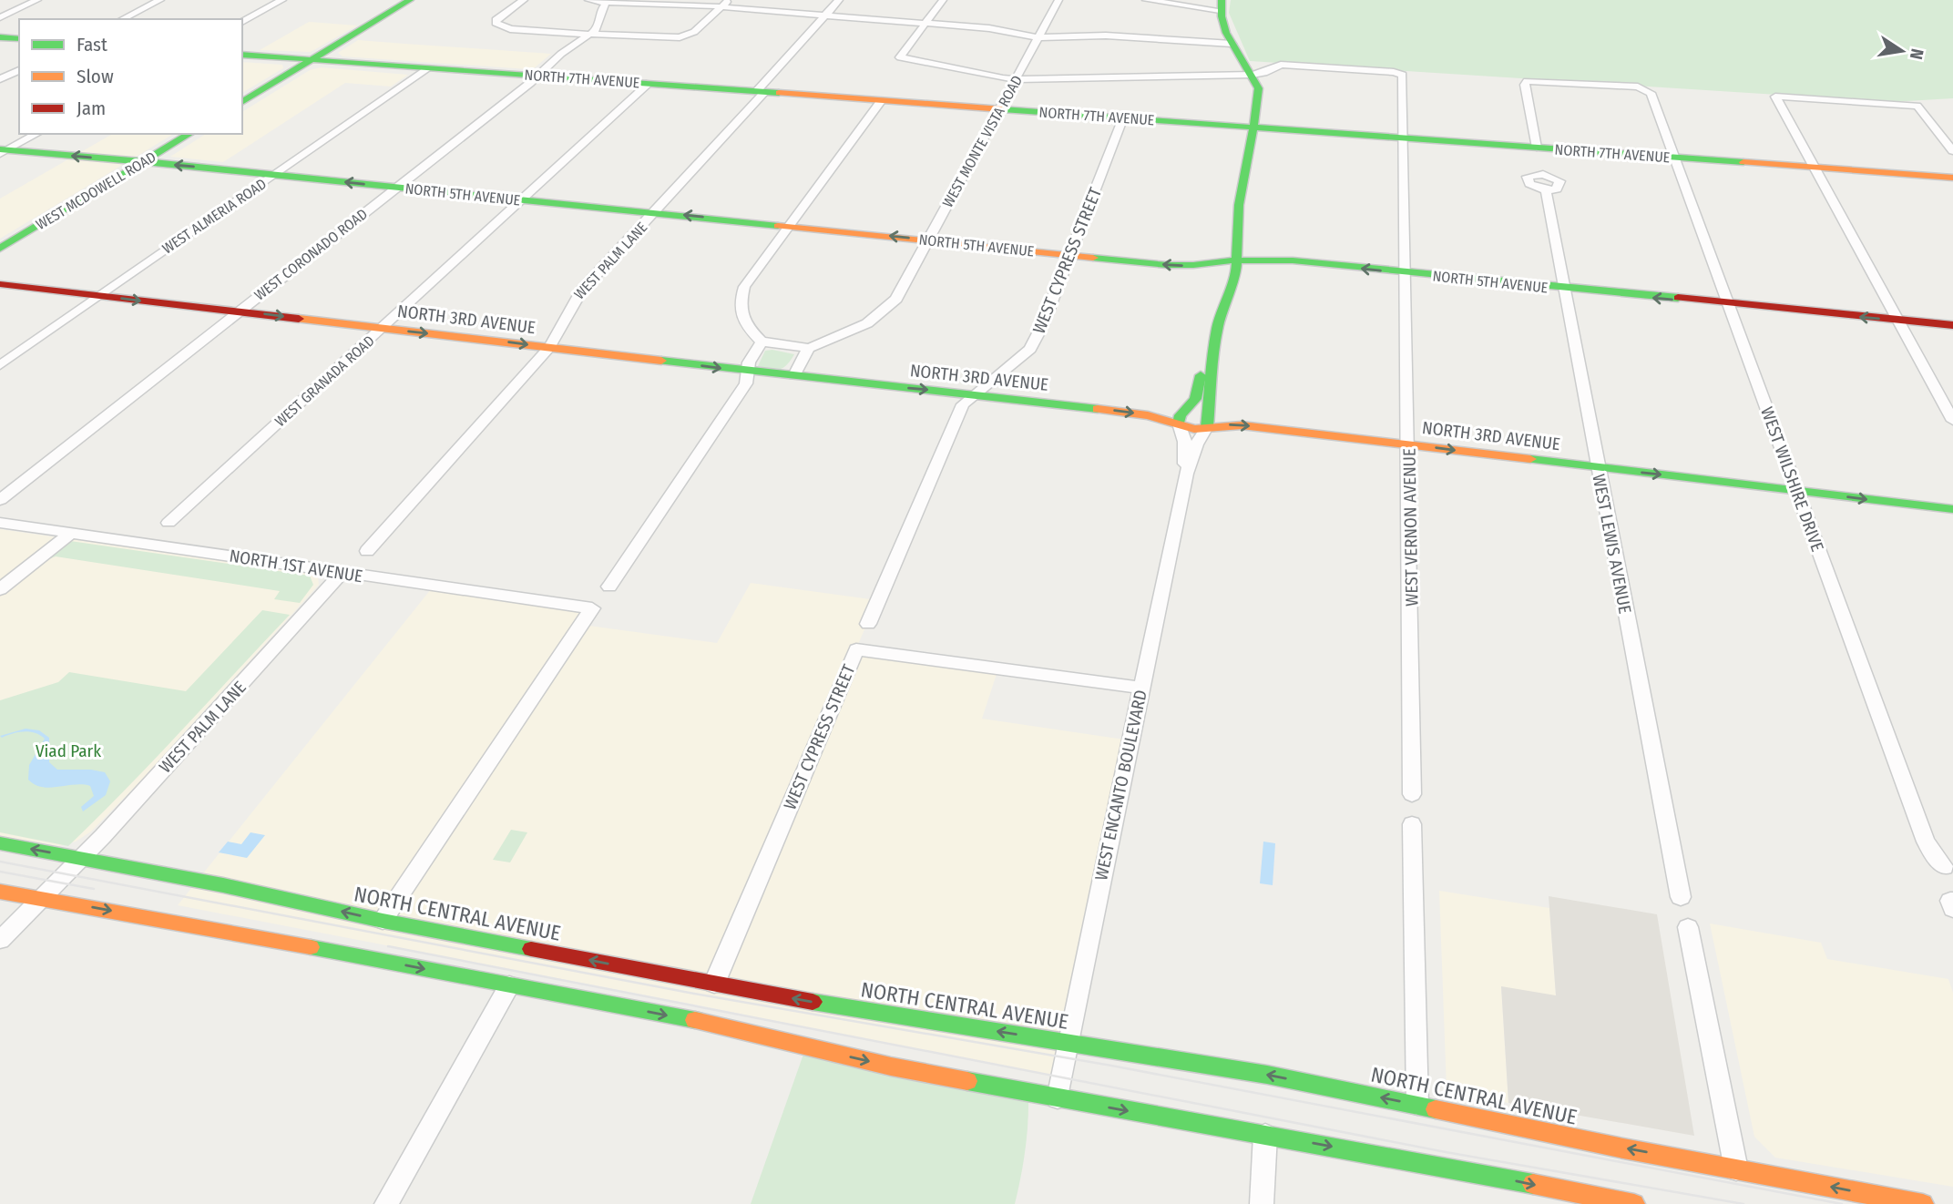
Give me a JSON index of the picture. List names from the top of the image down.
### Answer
{
  "streets": {
    "street": [
      "NORTH 7TH AVENUE",
      "WEST MONTE VISTA ROAD",
      "WEST MCDOWELL ROAD",
      "NORTH 5TH AVENUE",
      "WEST ALMERIA ROAD",
      "WEST CORONADO ROAD",
      "WEST PALM LANE",
      "WEST CYPRESS STREET",
      "NORTH 3RD AVENUE",
      "WEST GRANADA ROAD",
      "WEST WILSHIRE DRIVE",
      "WEST VERNON AVENUE",
      "WEST LEWIS AVENUE",
      "NORTH 1ST AVENUE",
      "WEST ENCANTO BOULEVARD",
      "NORTH CENTRAL AVENUE"
    ]
  },
  "crossings": [
    ["NORTH 7TH AVENUE", "WEST MONTE VISTA ROAD"],
    ["NORTH 7TH AVENUE", "WEST ALMERIA ROAD"],
    ["NORTH 7TH AVENUE", "WEST CORONADO ROAD"],
    ["NORTH 7TH AVENUE", "WEST PALM LANE"],
    ["NORTH 7TH AVENUE", "WEST CYPRESS STREET"],
    ["NORTH 7TH AVENUE", "WEST GRANADA ROAD"],
    ["NORTH 7TH AVENUE", "WEST WILSHIRE DRIVE"],
    ["NORTH 7TH AVENUE", "WEST VERNON AVENUE"],
    ["NORTH 7TH AVENUE", "WEST ENCANTO BOULEVARD"],
    ["WEST MONTE VISTA ROAD", "NORTH 5TH AVENUE"],
    ["WEST MCDOWELL ROAD", "NORTH 5TH AVENUE"],
    ["NORTH 5TH AVENUE", "WEST ALMERIA ROAD"],
    ["NORTH 5TH AVENUE", "WEST CORONADO ROAD"],
    ["NORTH 5TH AVENUE", "WEST PALM LANE"],
    ["NORTH 5TH AVENUE", "WEST CYPRESS STREET"],
    ["NORTH 5TH AVENUE", "WEST GRANADA ROAD"],
    ["NORTH 5TH AVENUE", "WEST WILSHIRE DRIVE"],
    ["NORTH 5TH AVENUE", "WEST VERNON AVENUE"],
    ["NORTH 5TH AVENUE", "WEST LEWIS AVENUE"],
    ["NORTH 5TH AVENUE", "WEST ENCANTO BOULEVARD"],
    ["WEST ALMERIA ROAD", "NORTH 3RD AVENUE"],
    ["WEST CORONADO ROAD", "NORTH 3RD AVENUE"],
    ["WEST PALM LANE", "NORTH 3RD AVENUE"],
    ["WEST PALM LANE", "NORTH 1ST AVENUE"],
    ["WEST PALM LANE", "NORTH CENTRAL AVENUE"],
    ["WEST CYPRESS STREET", "NORTH 3RD AVENUE"],
    ["WEST CYPRESS STREET", "WEST ENCANTO BOULEVARD"],
    ["WEST CYPRESS STREET", "NORTH CENTRAL AVENUE"],
    ["NORTH 3RD AVENUE", "WEST GRANADA ROAD"],
    ["NORTH 3RD AVENUE", "WEST WILSHIRE DRIVE"],
    ["NORTH 3RD AVENUE", "WEST VERNON AVENUE"],
    ["NORTH 3RD AVENUE", "WEST LEWIS AVENUE"],
    ["NORTH 3RD AVENUE", "WEST ENCANTO BOULEVARD"],
    ["WEST VERNON AVENUE", "WEST ENCANTO BOULEVARD"],
    ["NORTH 1ST AVENUE", "NORTH CENTRAL AVENUE"],
    ["WEST ENCANTO BOULEVARD", "NORTH CENTRAL AVENUE"]
  ],
  "one_way": ["NORTH 5TH AVENUE", "NORTH 3RD AVENUE"],
  "parks": ["Viad Park"],
  "legend": ["Fast", "Slow", "Jam"],
  "north": "right"
}
